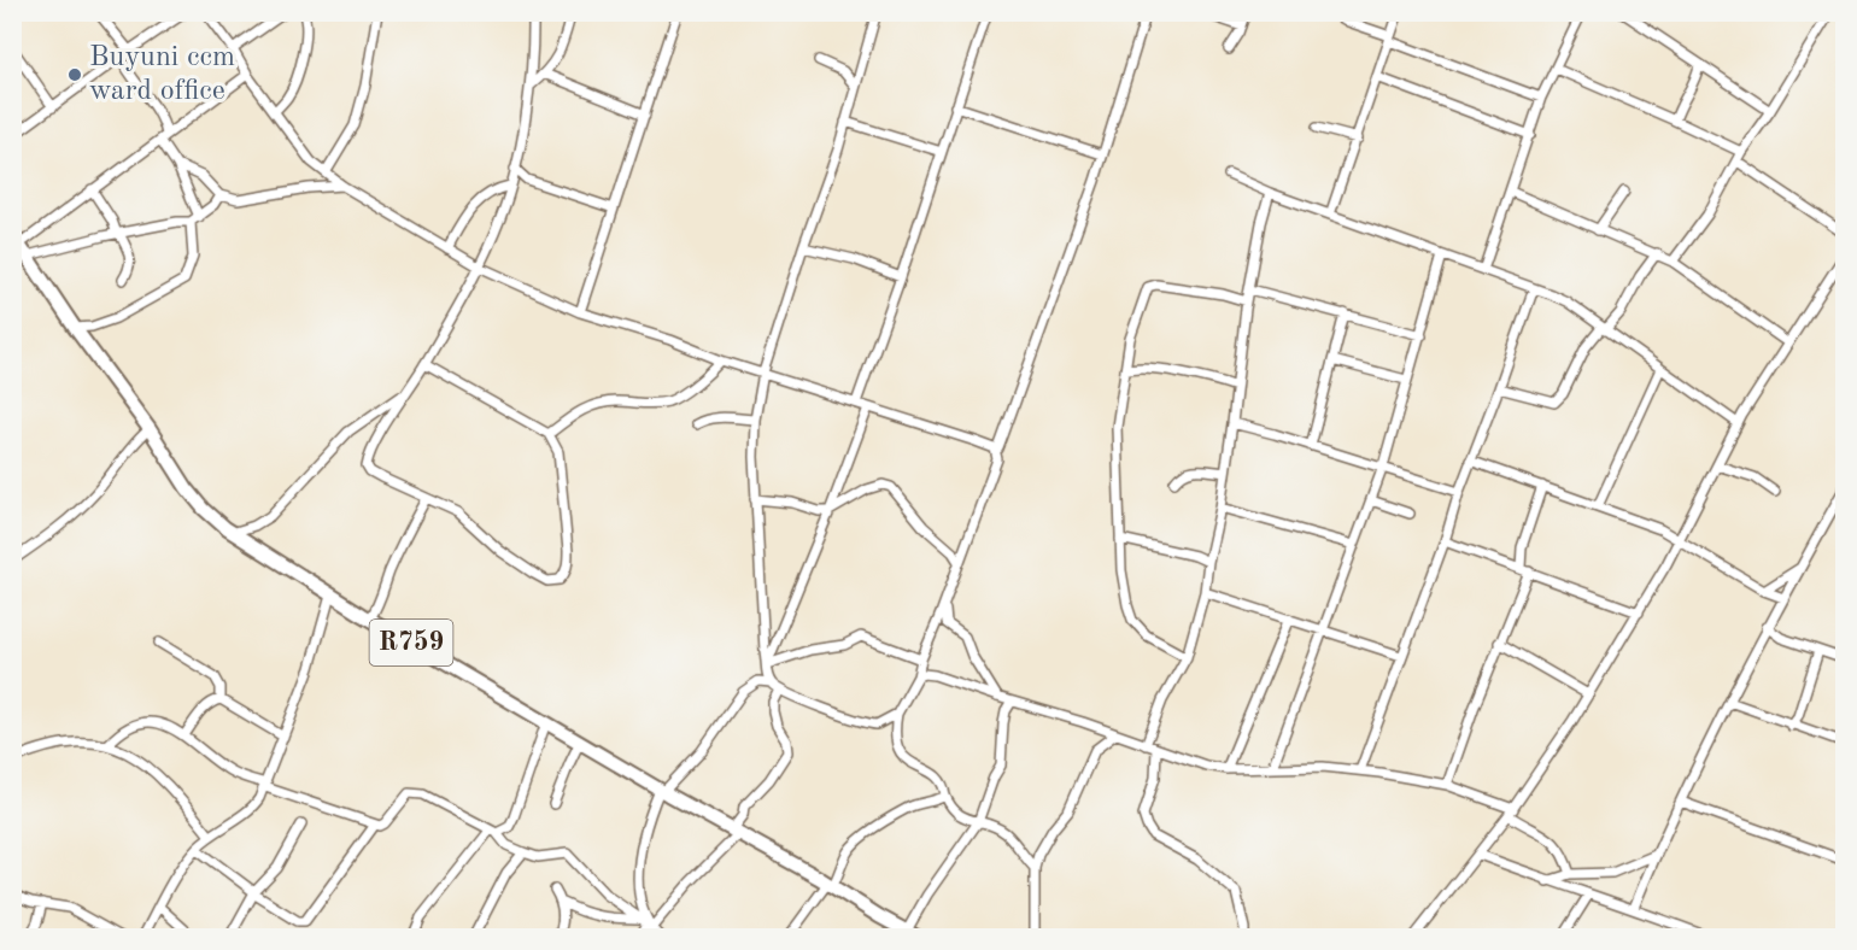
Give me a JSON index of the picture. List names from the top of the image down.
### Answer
{
  "streets": {
    "main road": ["R759"]
  },
  "places": ["Buyuni ccm ward office"]
}
